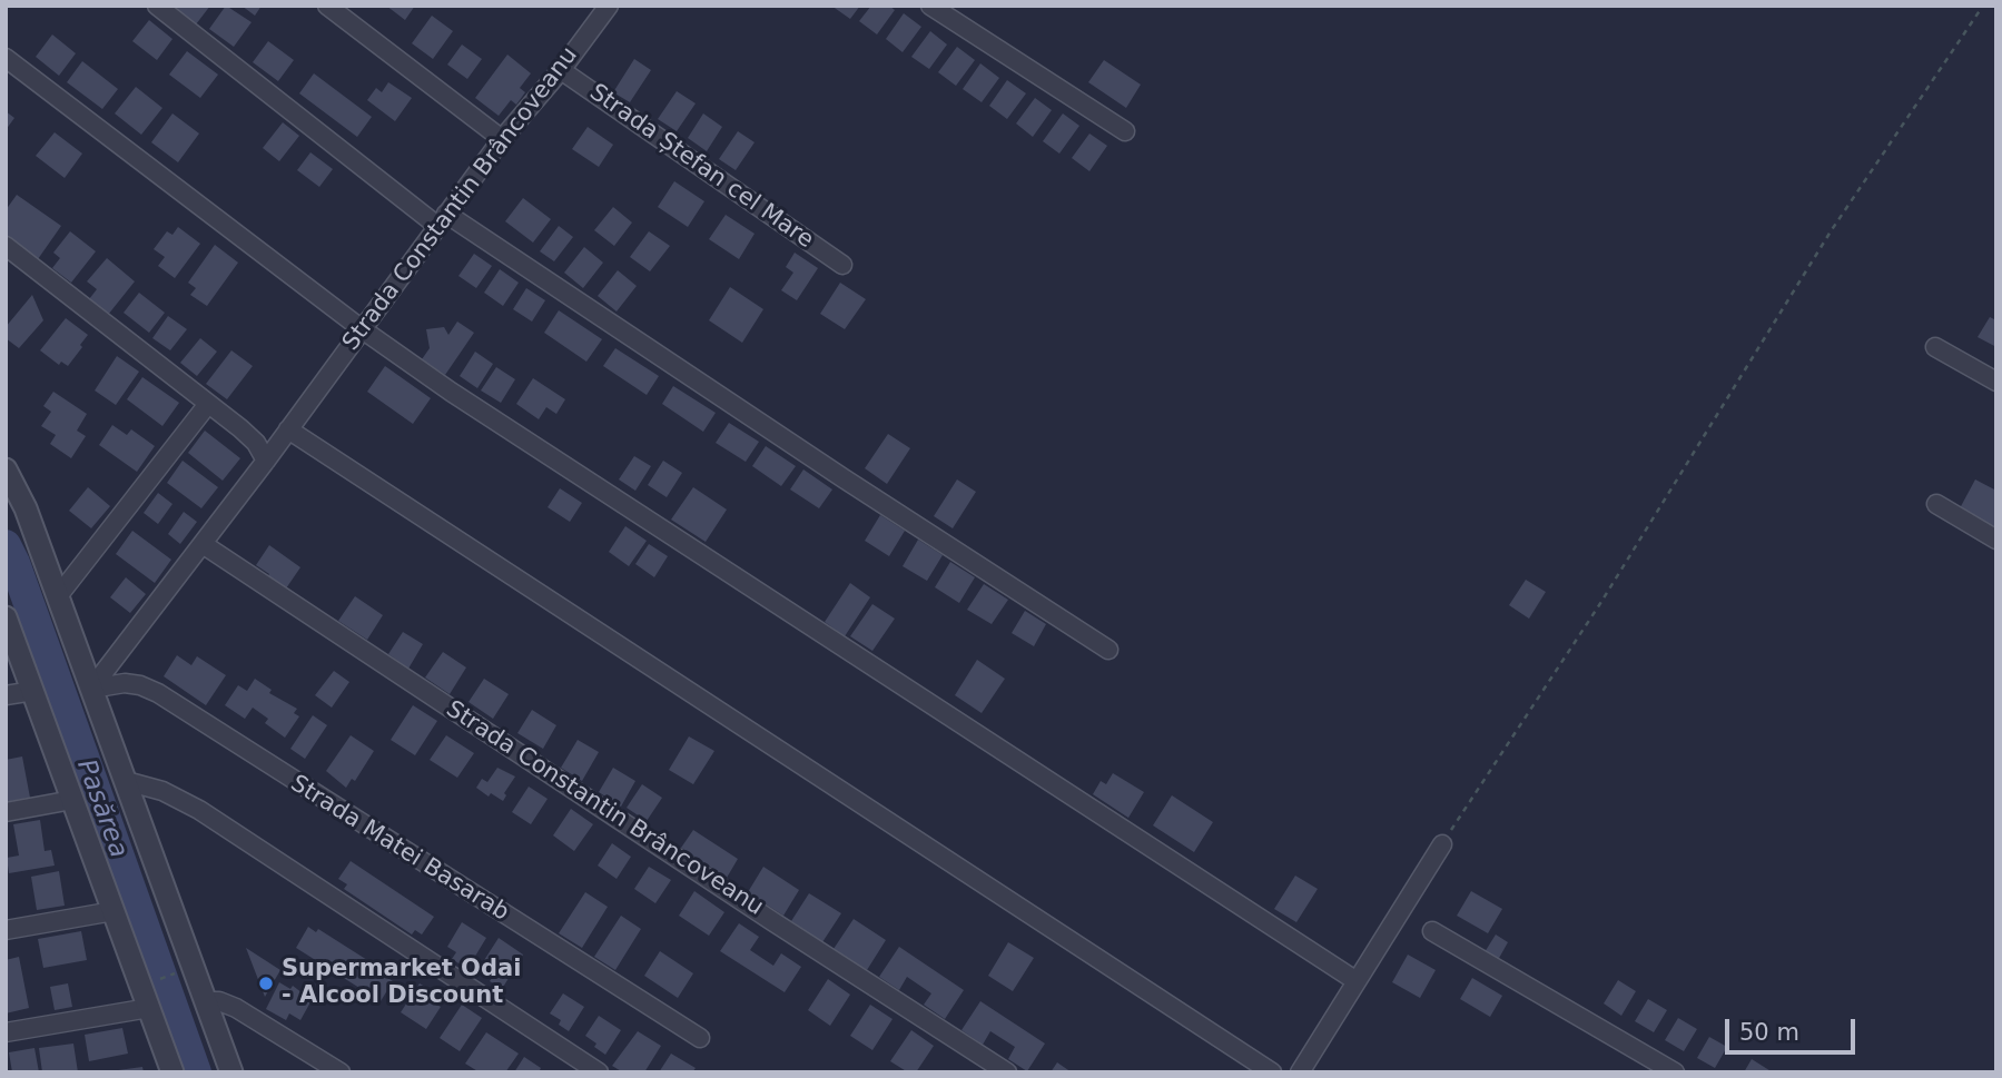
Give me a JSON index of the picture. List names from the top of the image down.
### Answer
{
  "streets": {
    "street": ["Strada Ștefan cel Mare", "Strada Constantin Brâncoveanu", "Strada Matei Basarab"]
  },
  "crossings": [
    ["Strada Ștefan cel Mare", "Strada Constantin Brâncoveanu"],
    ["Strada Constantin Brâncoveanu", "Strada Matei Basarab"]
  ],
  "water": ["Pasărea"],
  "places": ["Supermarket Odai - Alcool Discount"],
  "scale_bar": "50 m"
}
